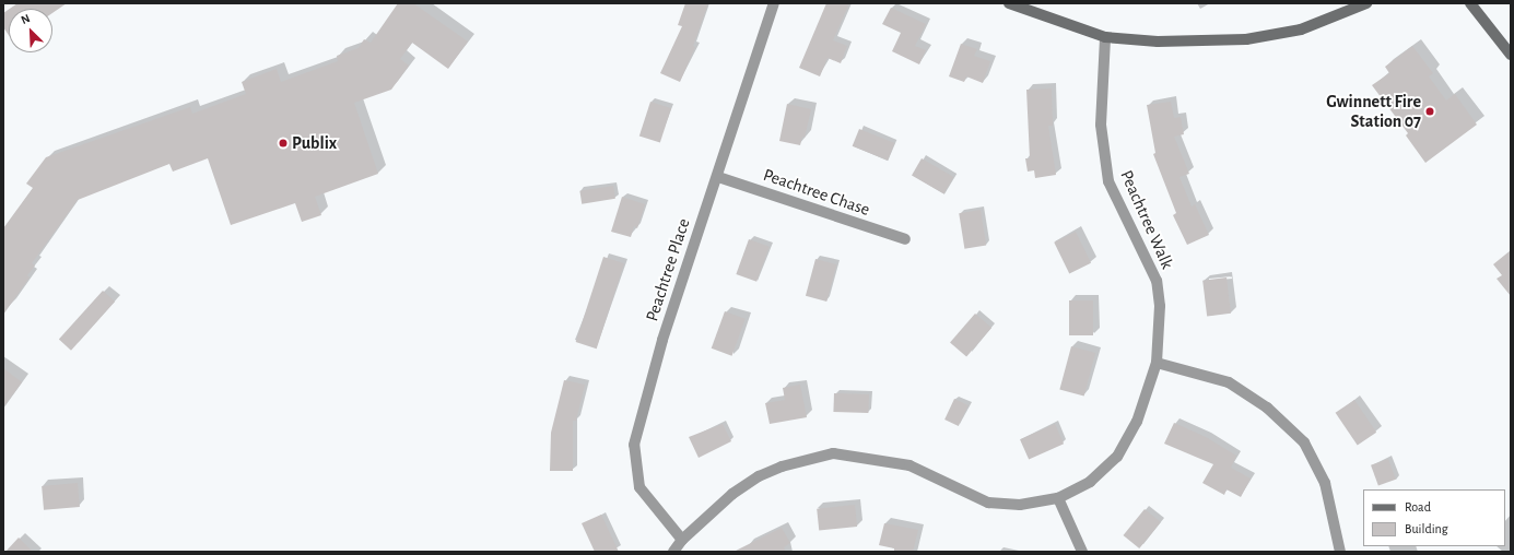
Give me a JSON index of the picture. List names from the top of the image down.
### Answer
{
  "streets": {
    "street": ["Peachtree Chase", "Peachtree Walk", "Peachtree Place"]
  },
  "crossings": [
    ["Peachtree Chase", "Peachtree Place"],
    ["Peachtree Walk", "Peachtree Place"]
  ],
  "places": ["Gwinnett Fire Station 07", "Publix"],
  "legend": ["Road", "Building"],
  "north": "top left"
}
